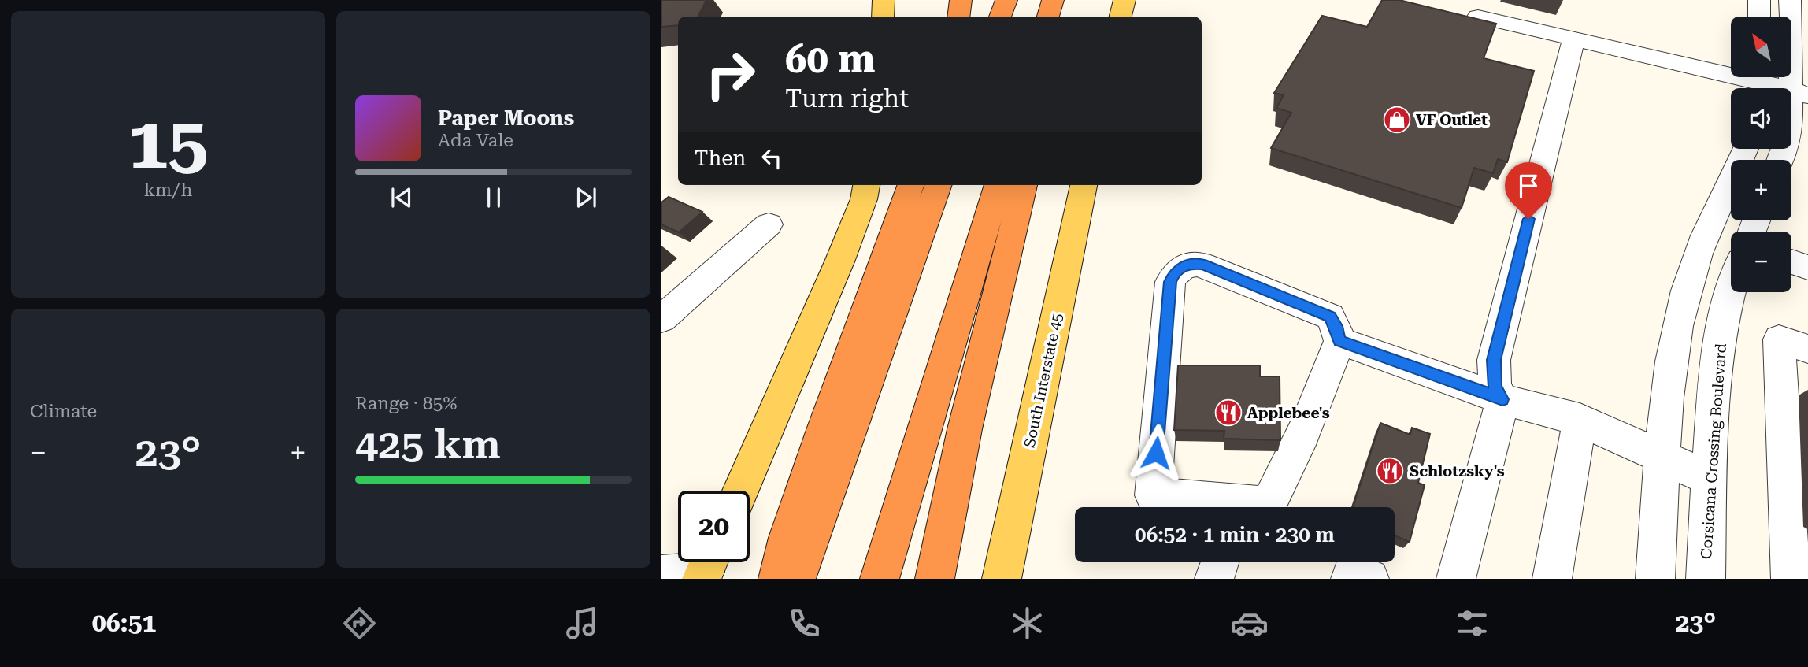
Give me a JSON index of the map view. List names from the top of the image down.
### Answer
{
  "streets": {
    "main road": ["South Interstate 45"],
    "street": ["Corsicana Crossing Boulevard"]
  },
  "places": {
    "shop": ["VF Outlet"],
    "restaurant": ["Applebee's", "Schlotzsky's"]
  },
  "north": "top left",
  "page": {
    "tile": [
      ["15", "km/h"],
      "Climate",
      ["Range · 85%", "425 km"]
    ],
    "map_buttons": ["+", "−"],
    "turn": ["60 m", "Turn right"],
    "song": ["Paper Moons", "Ada Vale"],
    "then": "Then",
    "heat": ["−", "23°", "+"],
    "limit": "20",
    "trip": "06:52 · 1 min · 230 m",
    "tabs": ["06:51", "23°"]
  }
}
